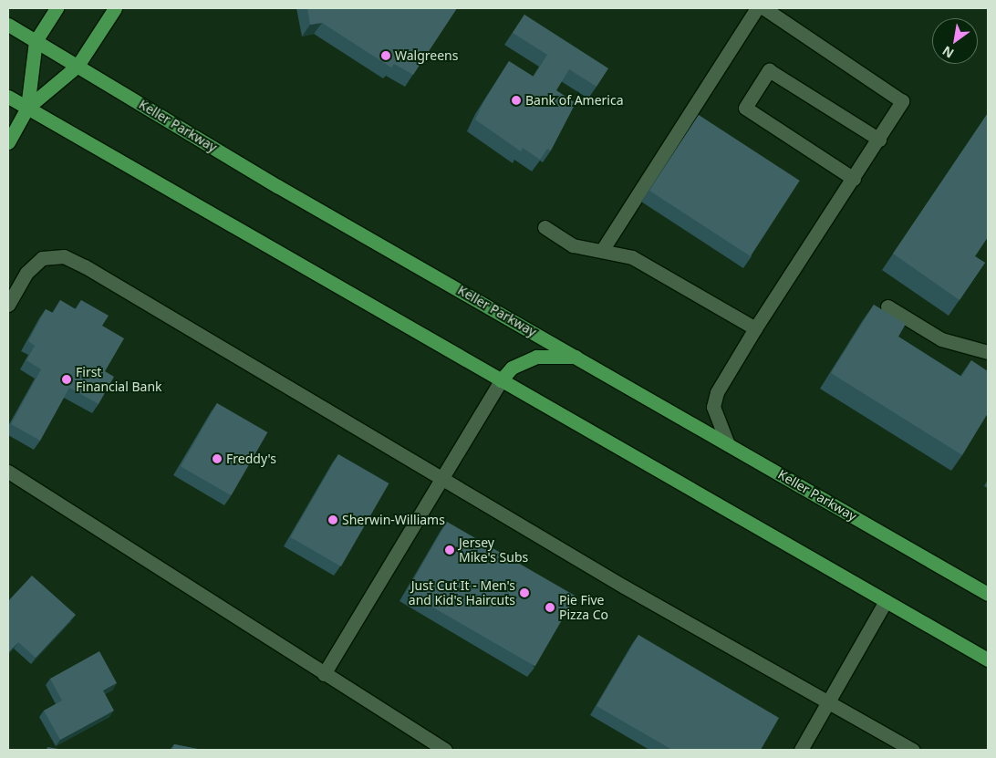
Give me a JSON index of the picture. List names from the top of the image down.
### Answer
{
  "streets": {
    "main road": ["Keller Parkway"]
  },
  "places": [
    "Walgreens",
    "Bank of America",
    "First Financial Bank",
    "Freddy's",
    "Sherwin-Williams",
    "Jersey Mike's Subs",
    "Just Cut It - Men's and Kid's Haircuts",
    "Pie Five Pizza Co"
  ],
  "north": "bottom left"
}
